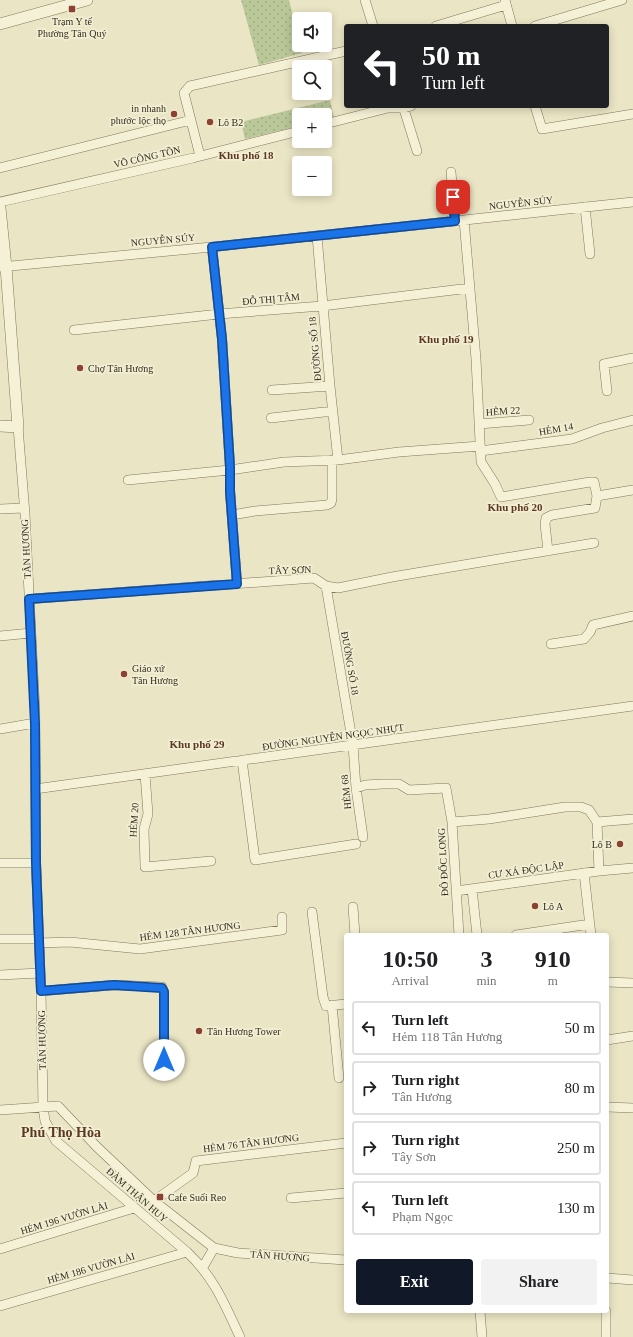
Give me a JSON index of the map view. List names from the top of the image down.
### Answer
{
  "streets": {
    "street": [
      "VÕ CÔNG TỒN",
      "NGUYỄN SÚY",
      "ĐỖ THỊ TÂM",
      "ĐƯỜNG SỐ 18",
      "HẺM 22",
      "HẺM 14",
      "TÂN HƯƠNG",
      "TÂY SƠN",
      "ĐƯỜNG NGUYỄN NGỌC NHỰT",
      "HẺM 68",
      "HẺM 20",
      "ĐÔ ĐỐC LONG",
      "CƯ XÁ ĐỘC LẬP",
      "HẺM 128 TÂN HƯƠNG",
      "HẺM 76 TÂN HƯƠNG",
      "ĐÀM THẬN HUY",
      "HẺM 196 VƯỜN LÀI",
      "HẺM 186 VƯỜN LÀI"
    ]
  },
  "crossings": [
    ["NGUYỄN SÚY", "ĐƯỜNG SỐ 18"],
    ["NGUYỄN SÚY", "TÂN HƯƠNG"],
    ["ĐỖ THỊ TÂM", "ĐƯỜNG SỐ 18"],
    ["ĐƯỜNG SỐ 18", "HẺM 14"],
    ["ĐƯỜNG SỐ 18", "TÂY SƠN"],
    ["ĐƯỜNG SỐ 18", "ĐƯỜNG NGUYỄN NGỌC NHỰT"],
    ["ĐƯỜNG SỐ 18", "HẺM 68"],
    ["TÂN HƯƠNG", "TÂY SƠN"],
    ["TÂN HƯƠNG", "ĐƯỜNG NGUYỄN NGỌC NHỰT"],
    ["TÂN HƯƠNG", "HẺM 128 TÂN HƯƠNG"],
    ["TÂN HƯƠNG", "HẺM 76 TÂN HƯƠNG"],
    ["TÂN HƯƠNG", "ĐÀM THẬN HUY"],
    ["ĐƯỜNG NGUYỄN NGỌC NHỰT", "HẺM 68"],
    ["ĐƯỜNG NGUYỄN NGỌC NHỰT", "HẺM 20"],
    ["HẺM 68", "ĐÔ ĐỐC LONG"],
    ["ĐÔ ĐỐC LONG", "CƯ XÁ ĐỘC LẬP"],
    ["ĐÀM THẬN HUY", "HẺM 196 VƯỜN LÀI"],
    ["ĐÀM THẬN HUY", "HẺM 186 VƯỜN LÀI"]
  ],
  "districts": [
    "Khu phố 18",
    "Khu phố 19",
    "Khu phố 20",
    "Khu phố 29",
    "Phú Thọ Hòa"
  ],
  "places": {
    "transit": ["Trạm Y tế Phường Tân Quý", "Cafe Suối Reo"],
    "other": [
      "in nhanh phước lộc thọ",
      "Lô B2",
      "Chợ Tân Hương",
      "Giáo xứ Tân Hương",
      "Lô B",
      "Lô A",
      "Tân Hương Tower"
    ]
  },
  "page": {
    "map_buttons": ["+", "−"],
    "turn": ["50 m", "Turn left"],
    "eta": [
      "10:50",
      "Arrival",
      "3",
      "min",
      "910",
      "m"
    ],
    "list": [
      {
        "name": "Turn left",
        "note": "Hẻm 118 Tân Hương",
        "value": "50 m"
      },
      {
        "name": "Turn right",
        "note": "Tân Hương",
        "value": "80 m"
      },
      {
        "name": "Turn right",
        "note": "Tây Sơn",
        "value": "250 m"
      },
      {
        "name": "Turn left",
        "note": "Phạm Ngọc",
        "value": "130 m"
      }
    ],
    "buttons": ["Exit", "Share"]
  }
}
